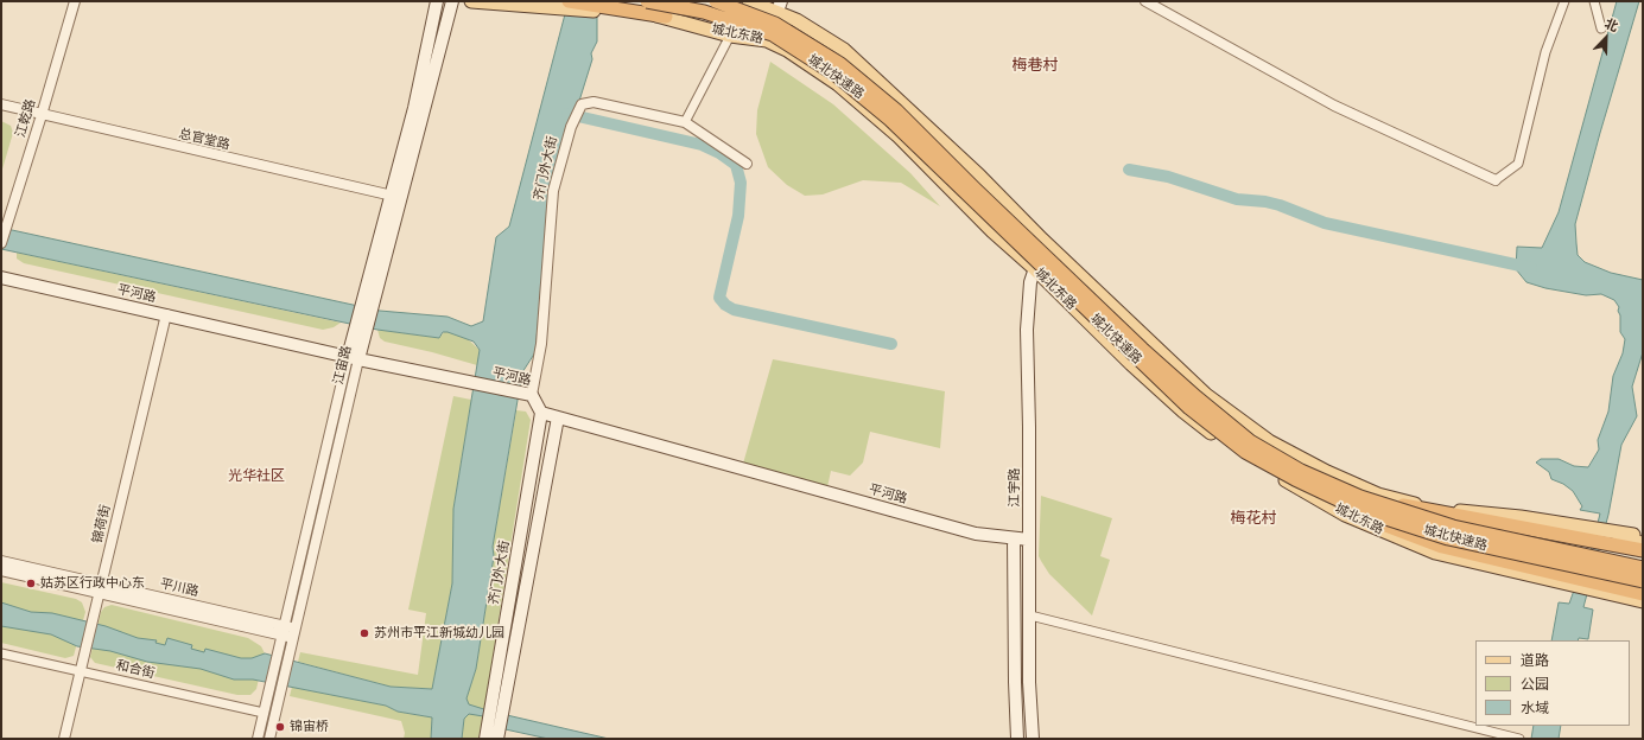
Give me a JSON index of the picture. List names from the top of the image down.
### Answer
{
  "streets": {
    "highway": ["城北快速路"],
    "main road": [
      "城北东路",
      "齐门外大街",
      "平河路",
      "江宙路",
      "江宇路"
    ],
    "street": [
      "江乾路",
      "总官堂路",
      "锦荷街",
      "平川路",
      "和合街"
    ]
  },
  "crossings": [
    ["城北东路", "江宇路"],
    ["江乾路", "总官堂路"],
    ["总官堂路", "江宙路"],
    ["齐门外大街", "平河路"],
    ["平河路", "江宙路"],
    ["平河路", "江宇路"],
    ["平河路", "锦荷街"],
    ["江宙路", "平川路"],
    ["江宙路", "和合街"],
    ["锦荷街", "平川路"],
    ["锦荷街", "和合街"]
  ],
  "districts": ["梅巷村", "光华社区", "梅花村"],
  "places": ["姑苏区行政中心东", "苏州市平江新城幼儿园", "锦宙桥"],
  "legend": ["道路", "公园", "水域"],
  "north": "top right"
}
